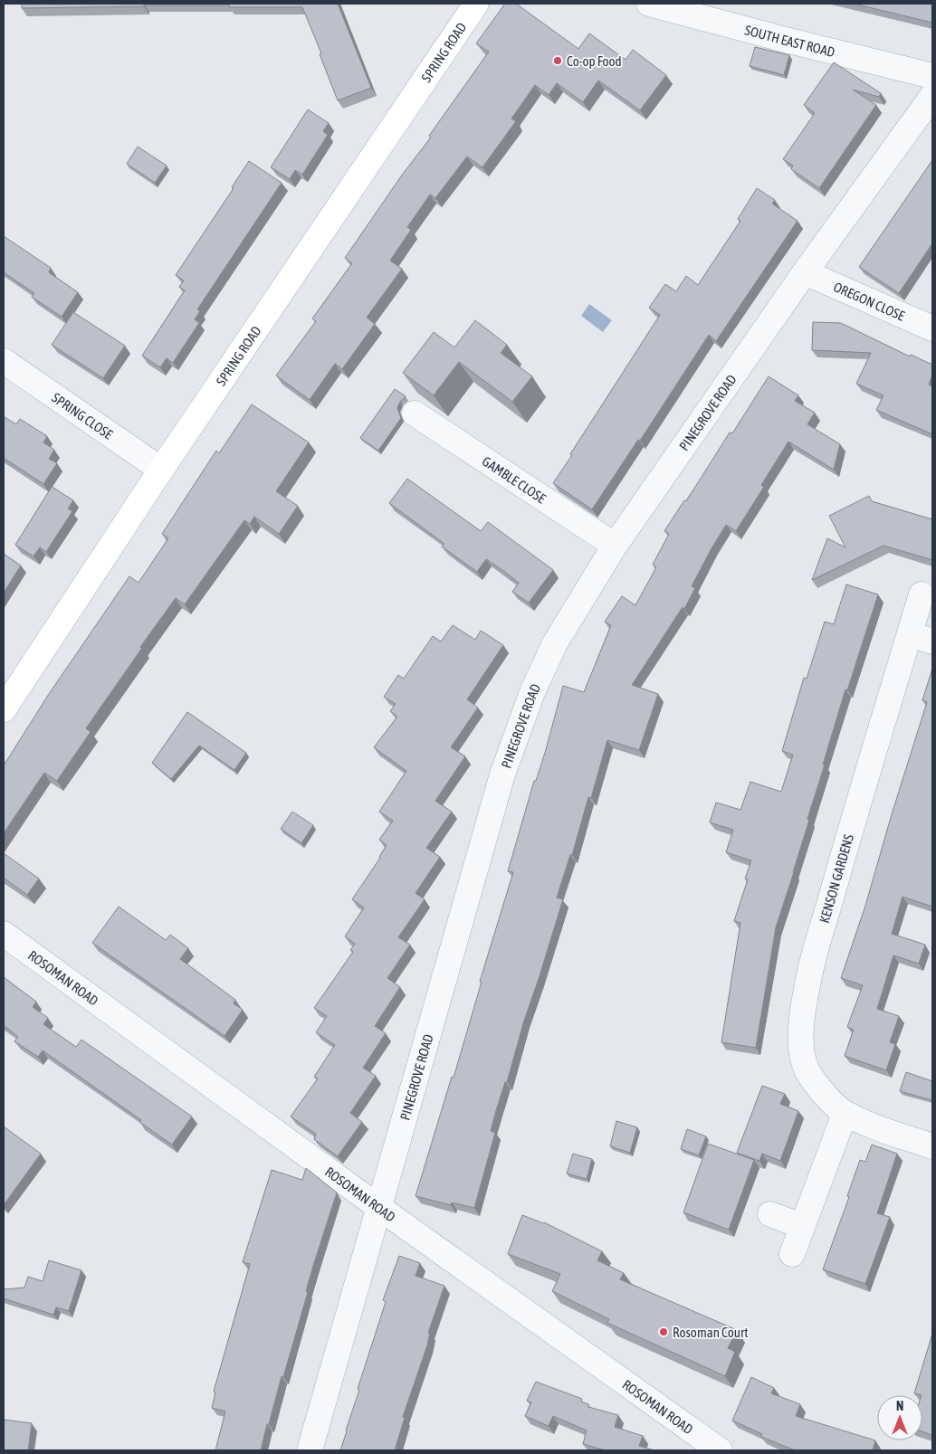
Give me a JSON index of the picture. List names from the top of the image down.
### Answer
{
  "streets": {
    "street": [
      "SOUTH EAST ROAD",
      "SPRING ROAD",
      "OREGON CLOSE",
      "PINEGROVE ROAD",
      "SPRING CLOSE",
      "GAMBLE CLOSE",
      "KENSON GARDENS",
      "ROSOMAN ROAD"
    ]
  },
  "crossings": [
    ["SPRING ROAD", "SPRING CLOSE"],
    ["OREGON CLOSE", "PINEGROVE ROAD"],
    ["PINEGROVE ROAD", "GAMBLE CLOSE"],
    ["PINEGROVE ROAD", "ROSOMAN ROAD"]
  ],
  "places": ["Co-op Food", "Rosoman Court"],
  "north": "top"
}
